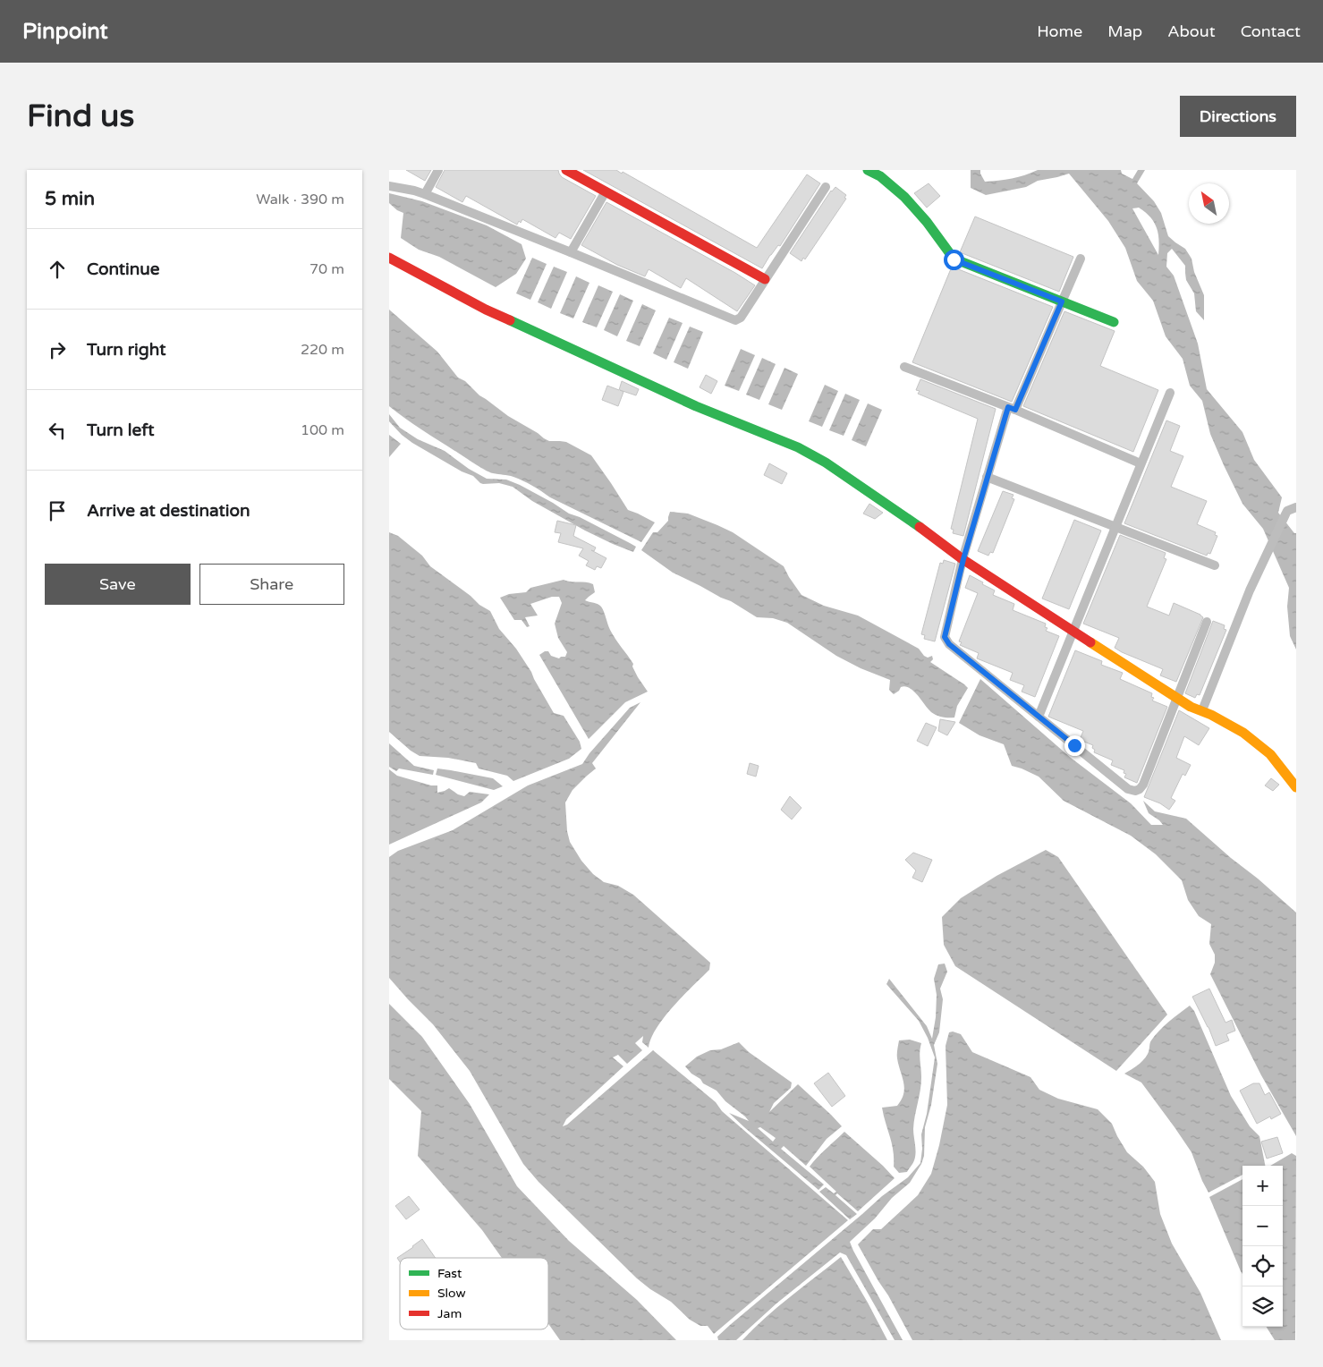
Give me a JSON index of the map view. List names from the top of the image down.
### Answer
{
  "legend": ["Fast", "Slow", "Jam"],
  "north": "top left",
  "page": {
    "header": "Pinpoint",
    "nav": [
      "Home",
      "Map",
      "About",
      "Contact"
    ],
    "buttons": [
      "Directions",
      ["Save", "Share"]
    ],
    "title": "Find us",
    "heading": ["5 min", "Walk · 390 m"],
    "list": [
      ["Continue", "70 m"],
      ["Turn right", "220 m"],
      ["Turn left", "100 m"],
      "Arrive at destination"
    ],
    "map_buttons": ["+", "−"]
  }
}
